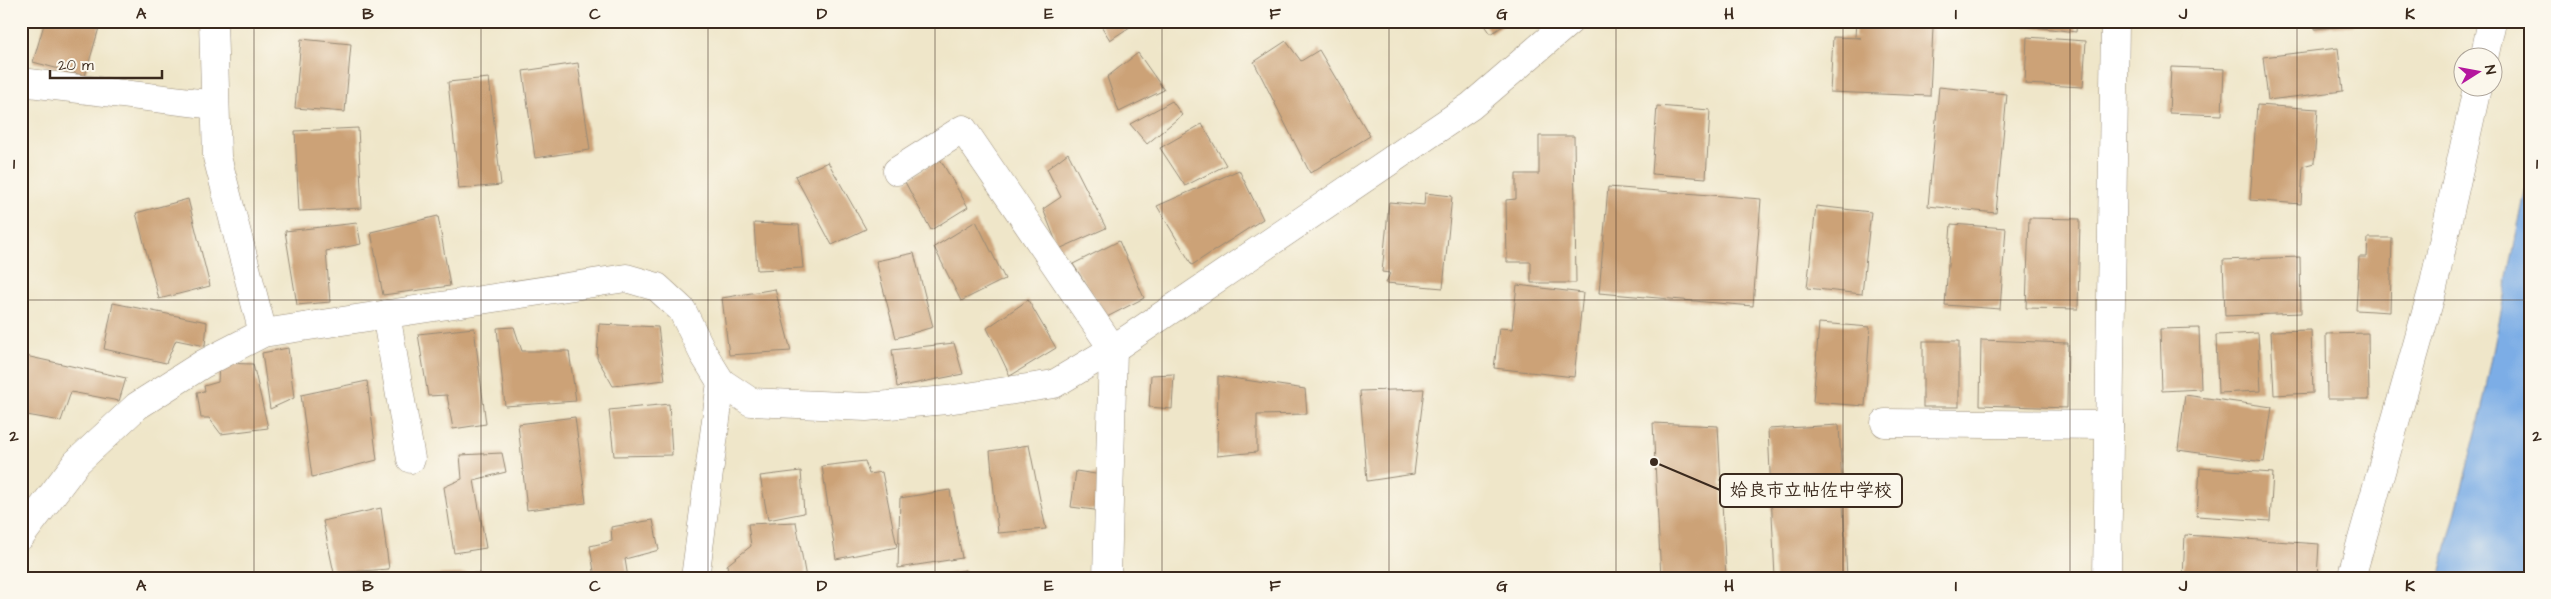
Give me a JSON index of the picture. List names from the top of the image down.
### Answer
{
  "places": ["姶良市立帖佐中学校"],
  "scale_bar": "20 m",
  "north": "right",
  "grid": {
    "columns": [
      "A",
      "B",
      "C",
      "D",
      "E",
      "F",
      "G",
      "H",
      "I",
      "J",
      "K"
    ],
    "rows": ["1", "2"]
  }
}
